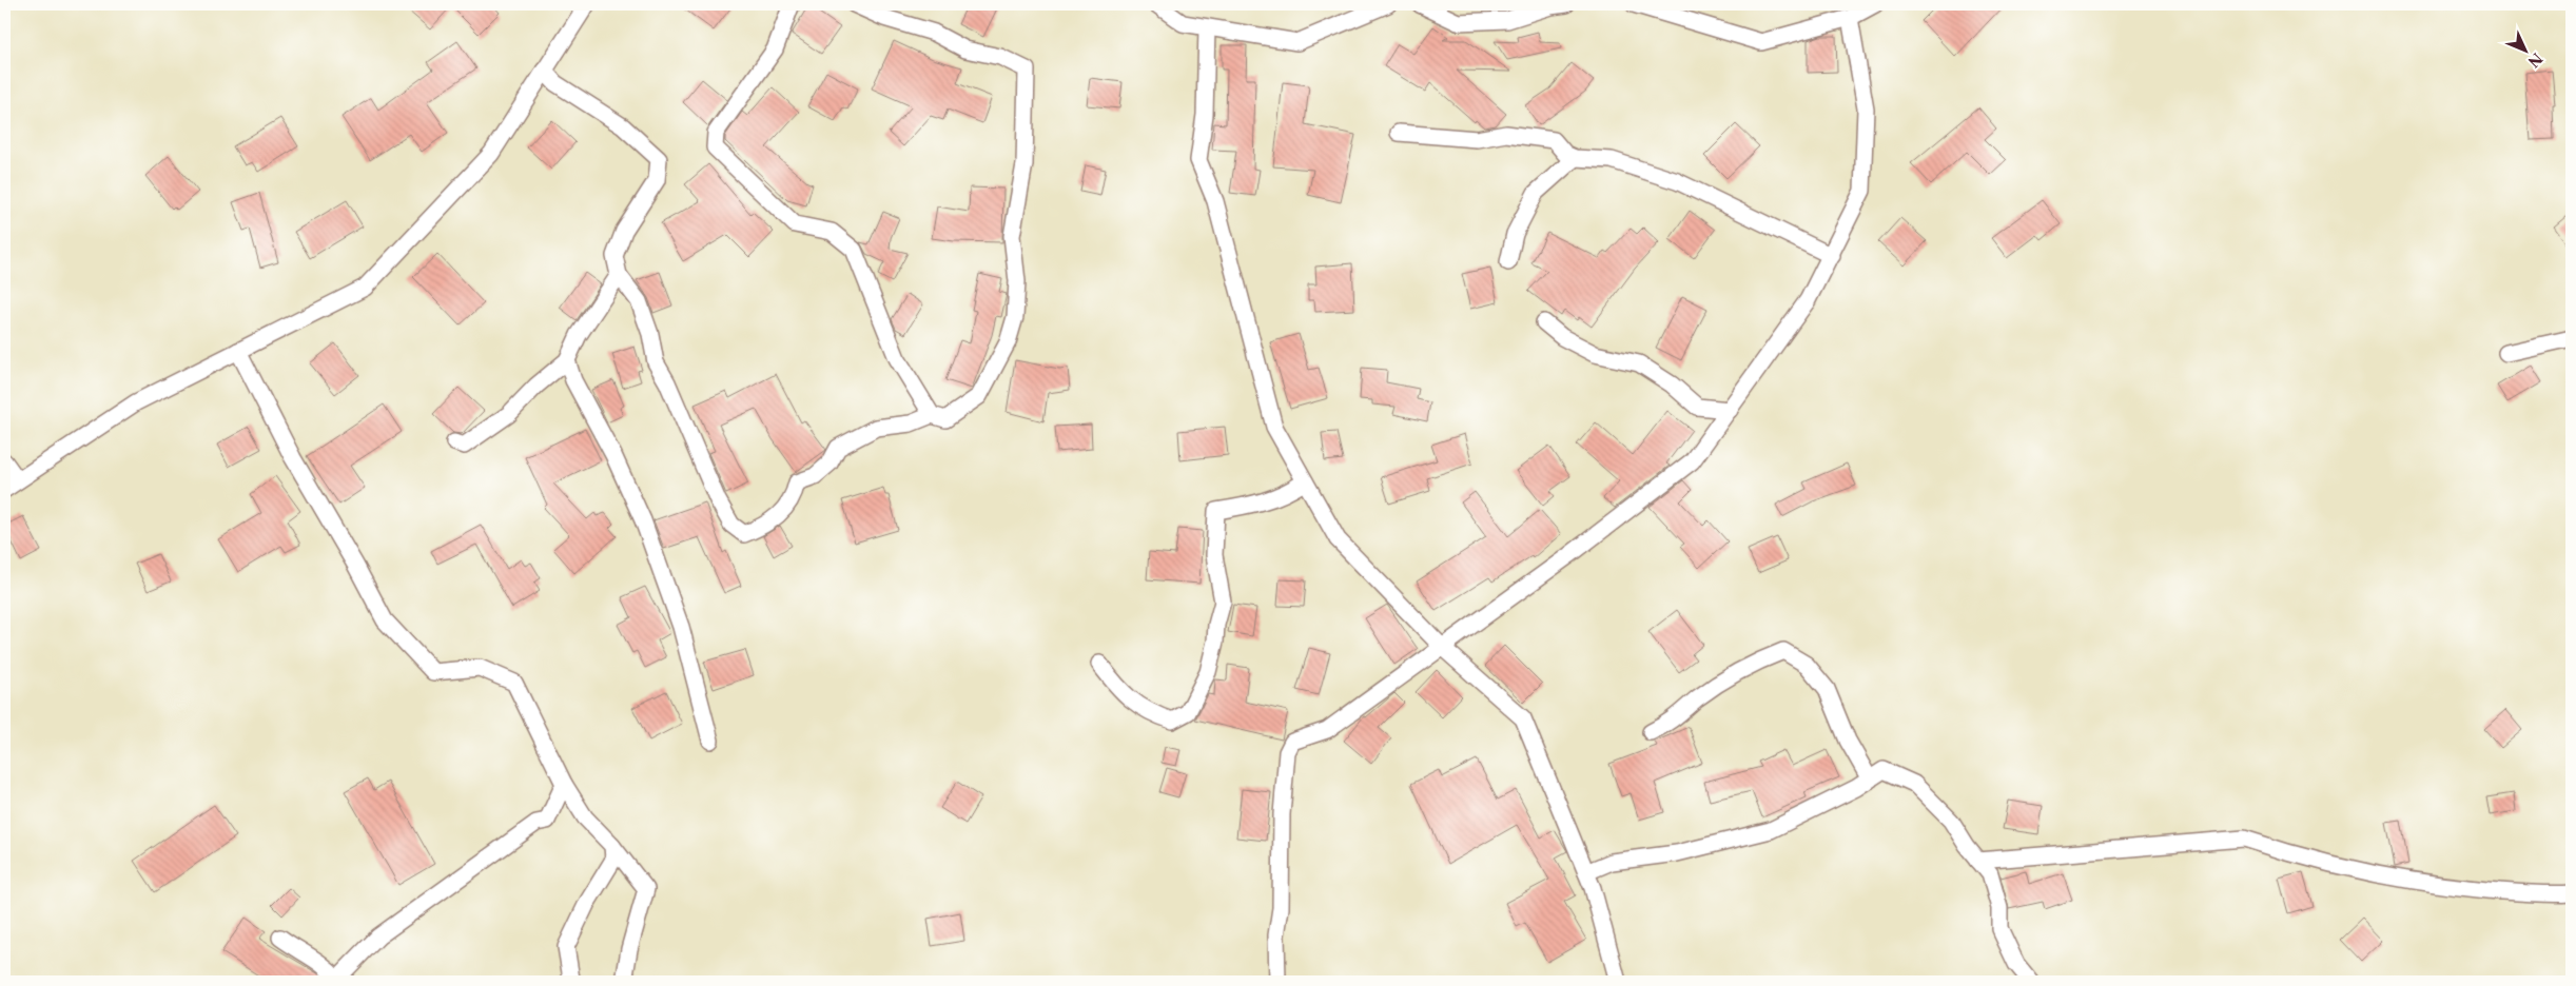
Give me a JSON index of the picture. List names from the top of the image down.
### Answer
{
  "north": "bottom right"
}
